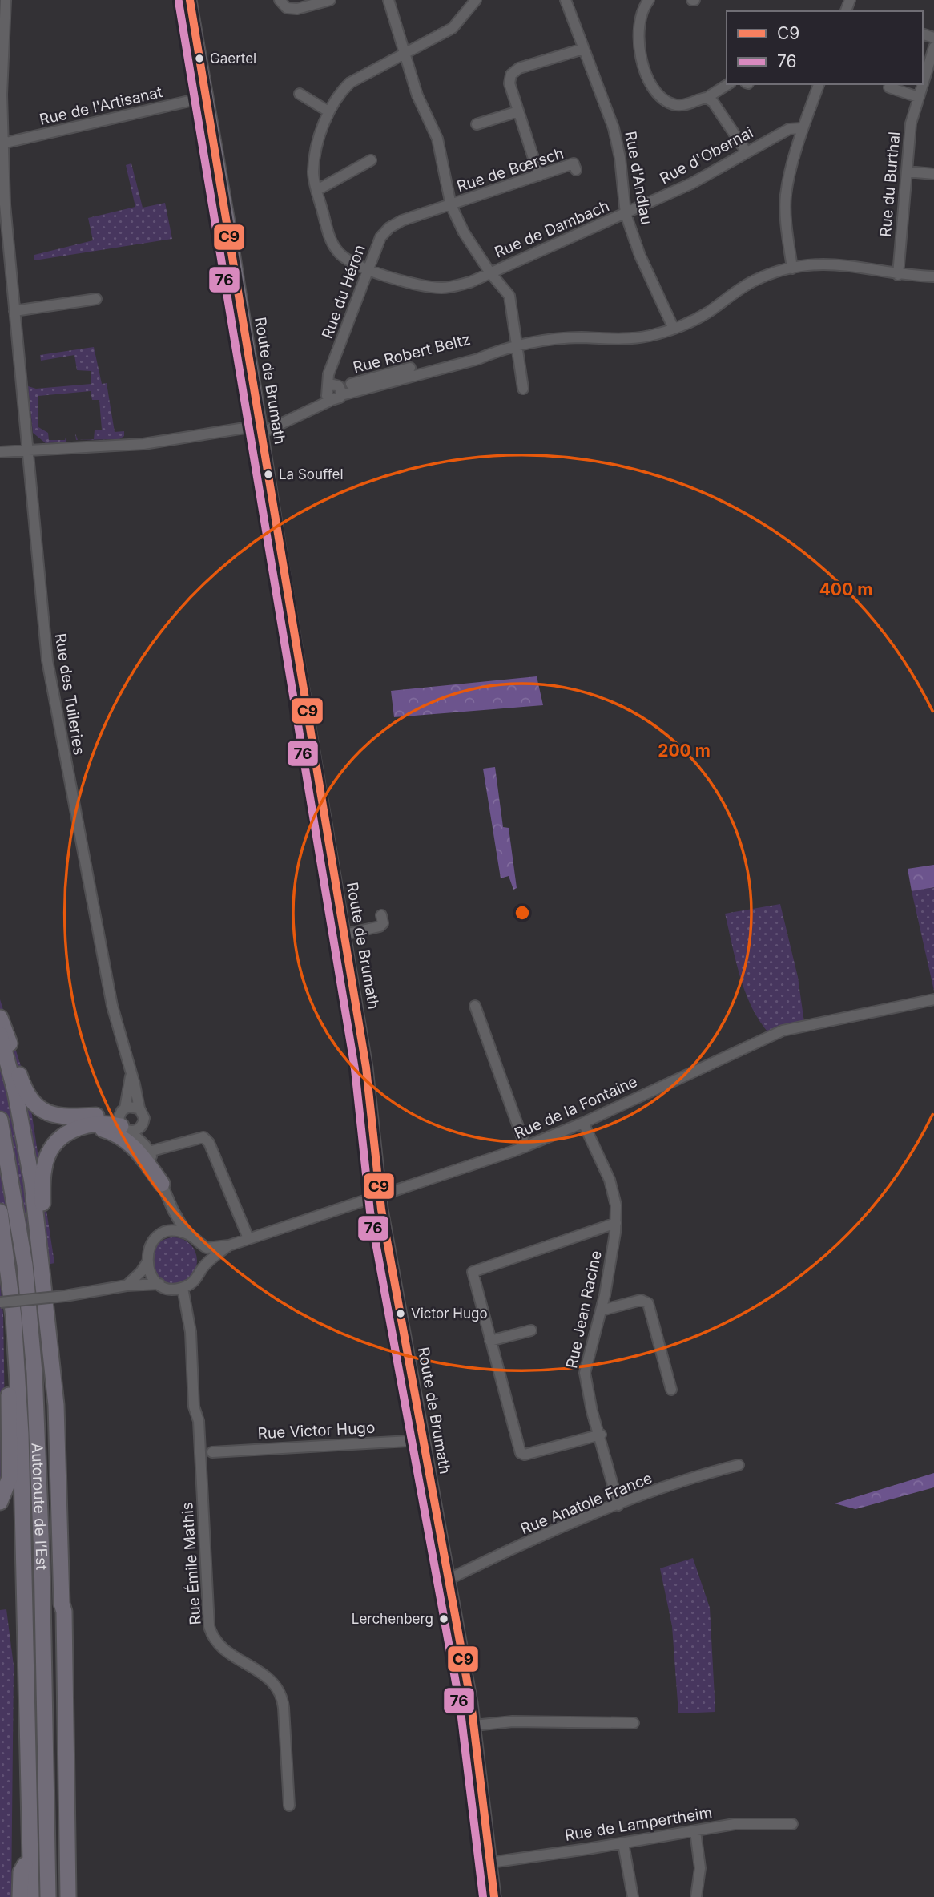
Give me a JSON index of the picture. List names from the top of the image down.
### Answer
{
  "streets": {
    "highway": ["Autoroute de l’Est"],
    "main road": ["Route de Brumath"],
    "street": [
      "Rue de l'Artisanat",
      "Rue d'Obernai",
      "Rue de Bœrsch",
      "Rue d'Andlau",
      "Rue du Burthal",
      "Rue de Dambach",
      "Rue du Héron",
      "Rue Robert Beltz",
      "Rue des Tuileries",
      "Rue de la Fontaine",
      "Rue Jean Racine",
      "Rue Victor Hugo",
      "Rue Anatole France",
      "Rue Émile Mathis",
      "Rue de Lampertheim"
    ]
  },
  "crossings": [
    ["Rue de l'Artisanat", "Route de Brumath"],
    ["Rue de l'Artisanat", "Rue des Tuileries"],
    ["Rue d'Obernai", "Rue d'Andlau"],
    ["Rue d'Obernai", "Rue de Dambach"],
    ["Rue de Bœrsch", "Rue du Héron"],
    ["Rue d'Andlau", "Rue de Dambach"],
    ["Rue d'Andlau", "Rue Robert Beltz"],
    ["Rue du Burthal", "Rue Robert Beltz"],
    ["Rue de Dambach", "Rue du Héron"],
    ["Rue du Héron", "Rue Robert Beltz"],
    ["Rue Robert Beltz", "Route de Brumath"],
    ["Rue Robert Beltz", "Rue des Tuileries"],
    ["Route de Brumath", "Rue de la Fontaine"],
    ["Route de Brumath", "Rue Victor Hugo"],
    ["Route de Brumath", "Rue Anatole France"],
    ["Route de Brumath", "Rue de Lampertheim"],
    ["Rue des Tuileries", "Rue de la Fontaine"],
    ["Rue des Tuileries", "Rue Émile Mathis"],
    ["Rue de la Fontaine", "Rue Jean Racine"],
    ["Rue de la Fontaine", "Rue Émile Mathis"],
    ["Rue Jean Racine", "Rue Anatole France"]
  ],
  "places": [
    "Gaertel",
    "La Souffel",
    "Victor Hugo",
    "Lerchenberg"
  ],
  "lines": ["transit line C9", "transit line 76"],
  "legend": ["C9", "76"],
  "rings": ["400 m", "200 m"]
}
